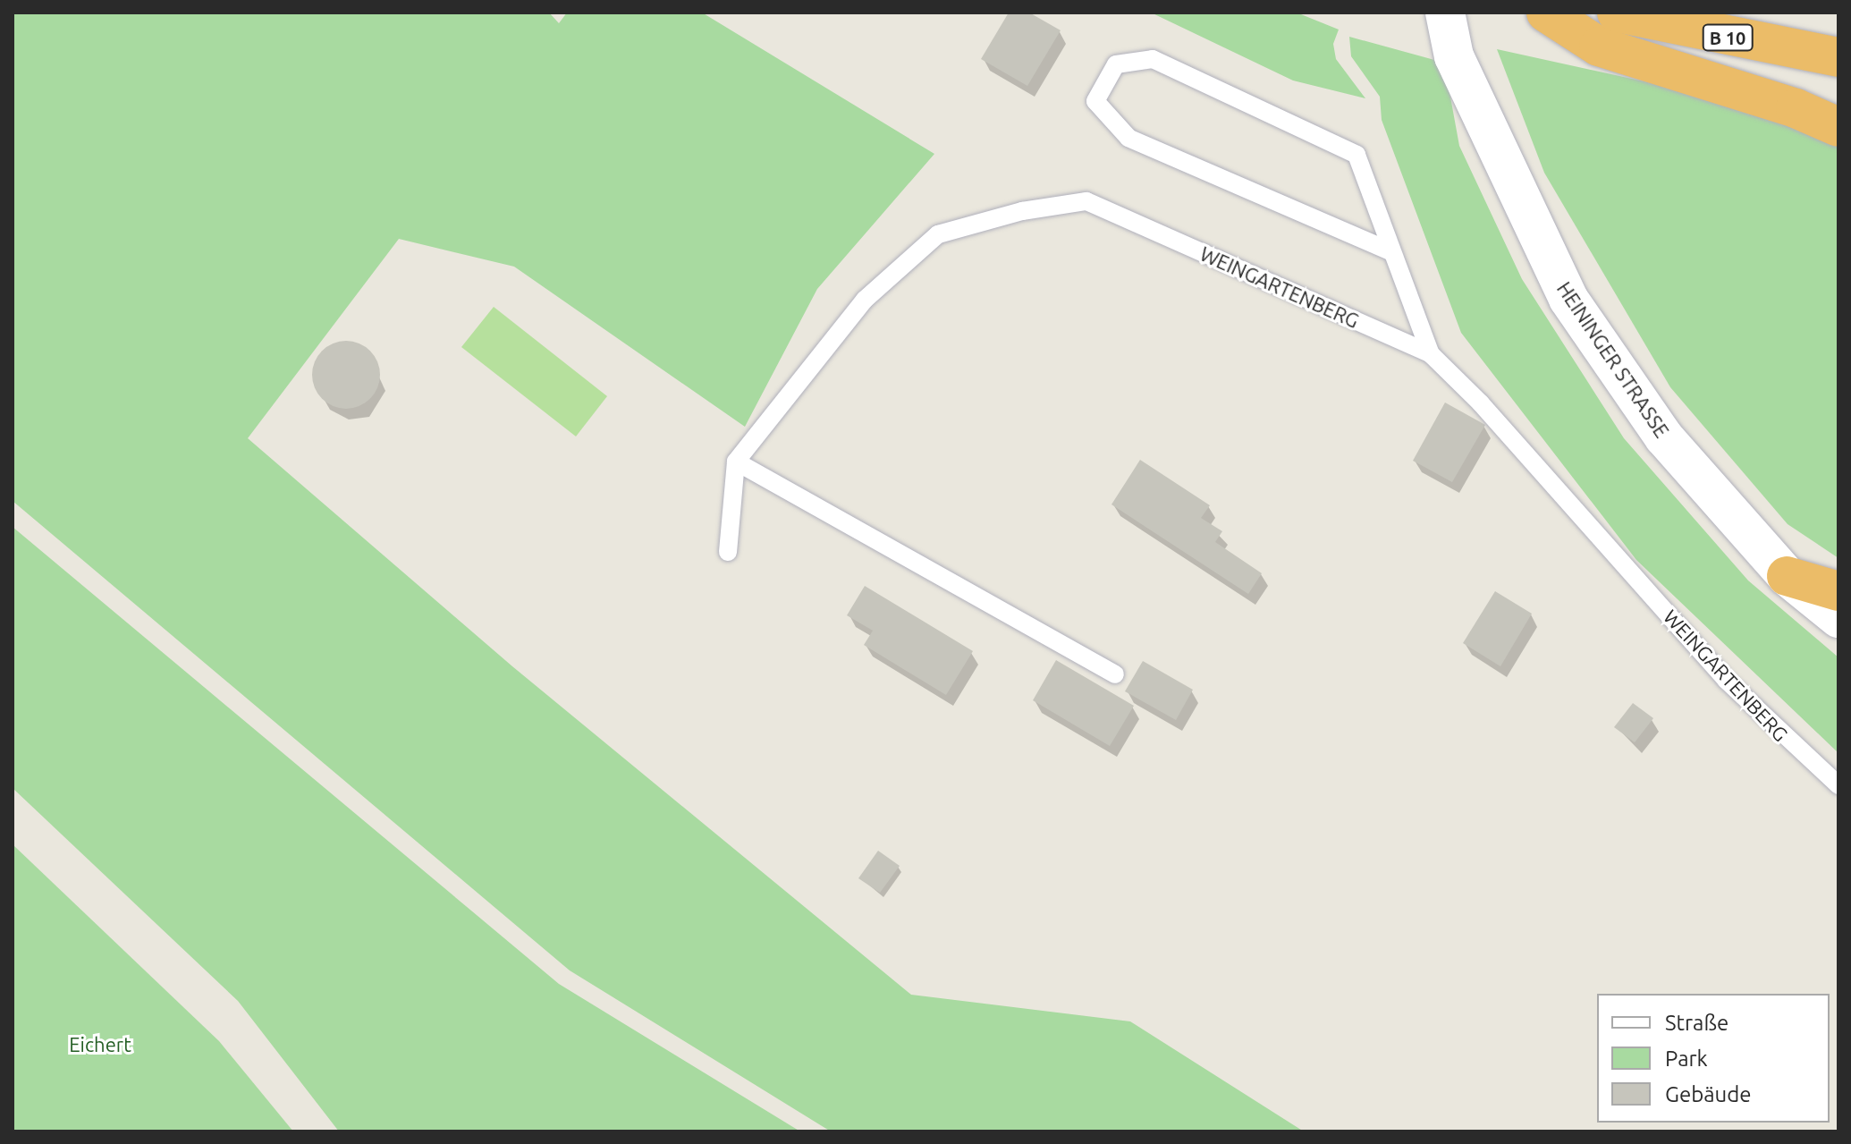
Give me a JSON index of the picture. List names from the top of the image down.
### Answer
{
  "streets": {
    "highway": ["B 10"],
    "main road": ["HEININGER STRASSE"],
    "lane": ["WEINGARTENBERG"]
  },
  "parks": ["Eichert"],
  "legend": ["Straße", "Park", "Gebäude"]
}
